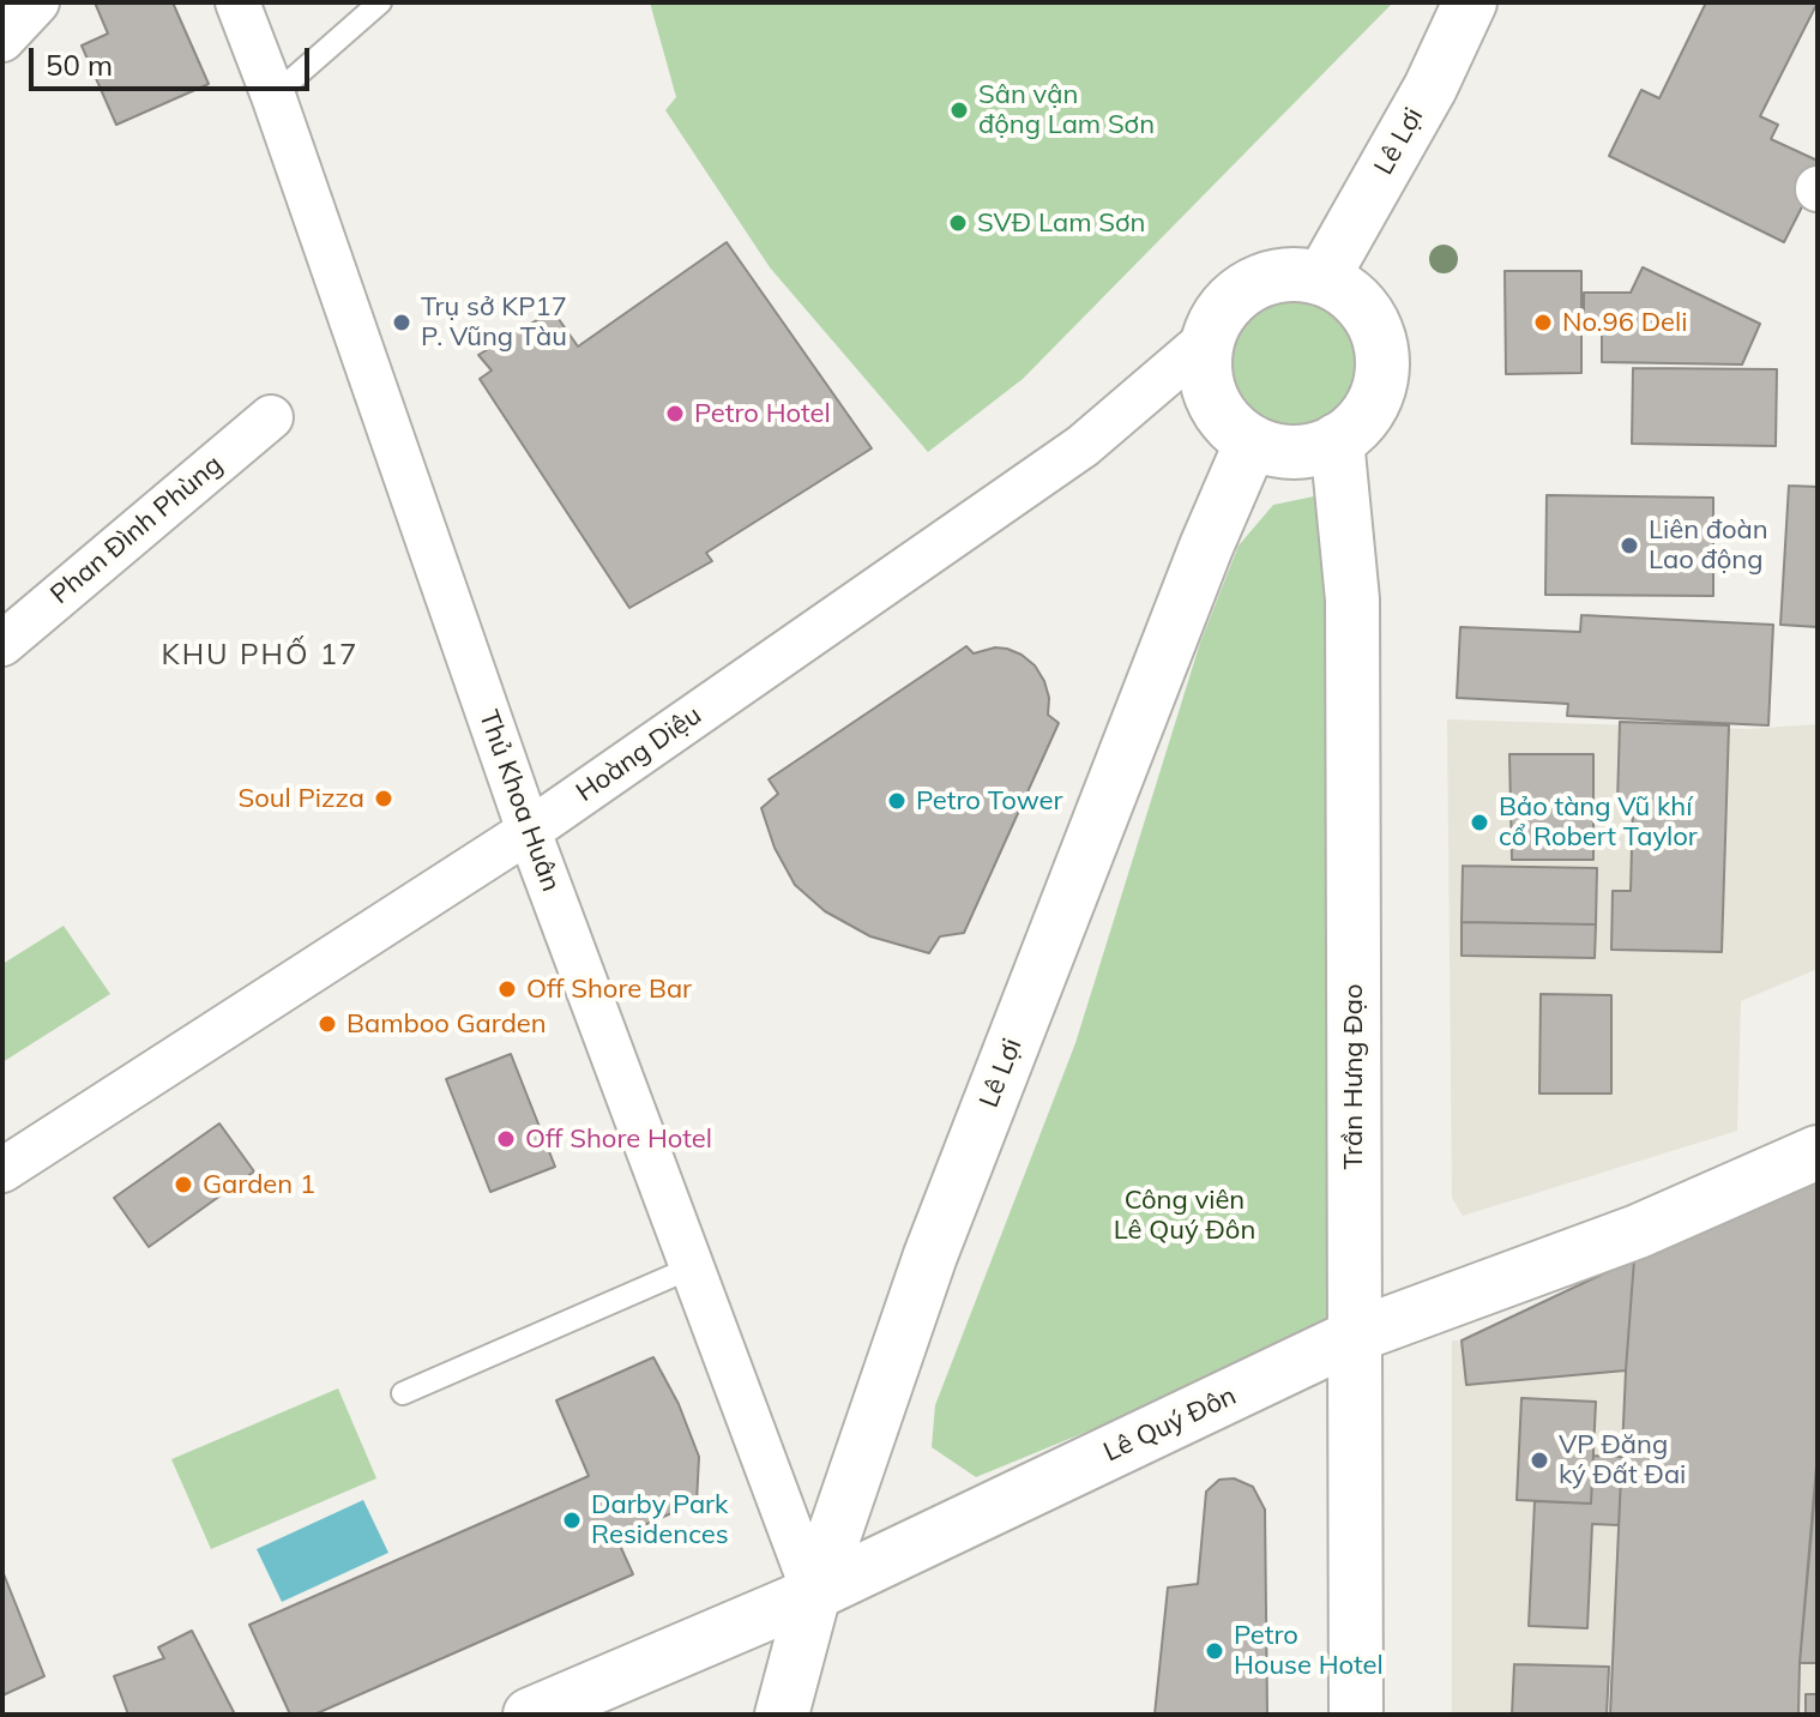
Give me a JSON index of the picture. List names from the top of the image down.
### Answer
{
  "streets": {
    "main road": ["Lê Lợi", "Trần Hưng Đạo", "Lê Quý Đôn"],
    "street": ["Phan Đình Phùng", "Hoàng Diệu", "Thủ Khoa Huân"]
  },
  "crossings": [
    ["Lê Lợi", "Hoàng Diệu"],
    ["Lê Lợi", "Thủ Khoa Huân"],
    ["Lê Lợi", "Trần Hưng Đạo"],
    ["Lê Lợi", "Lê Quý Đôn"],
    ["Hoàng Diệu", "Thủ Khoa Huân"],
    ["Hoàng Diệu", "Trần Hưng Đạo"],
    ["Thủ Khoa Huân", "Lê Quý Đôn"],
    ["Trần Hưng Đạo", "Lê Quý Đôn"]
  ],
  "districts": ["KHU PHỐ 17"],
  "parks": ["Công viên Lê Quý Đôn"],
  "places": [
    "Sân vận động Lam Sơn",
    "SVĐ Lam Sơn",
    "Trụ sở KP17 P. Vũng Tàu",
    "No.96 Deli",
    "Petro Hotel",
    "Liên đoàn Lao động",
    "Soul Pizza",
    "Petro Tower",
    "Bảo tàng Vũ khí cổ Robert Taylor",
    "Off Shore Bar",
    "Bamboo Garden",
    "Off Shore Hotel",
    "Garden 1",
    "VP Đăng ký Đất Đai",
    "Darby Park Residences",
    "Petro House Hotel"
  ],
  "scale_bar": "50 m"
}
